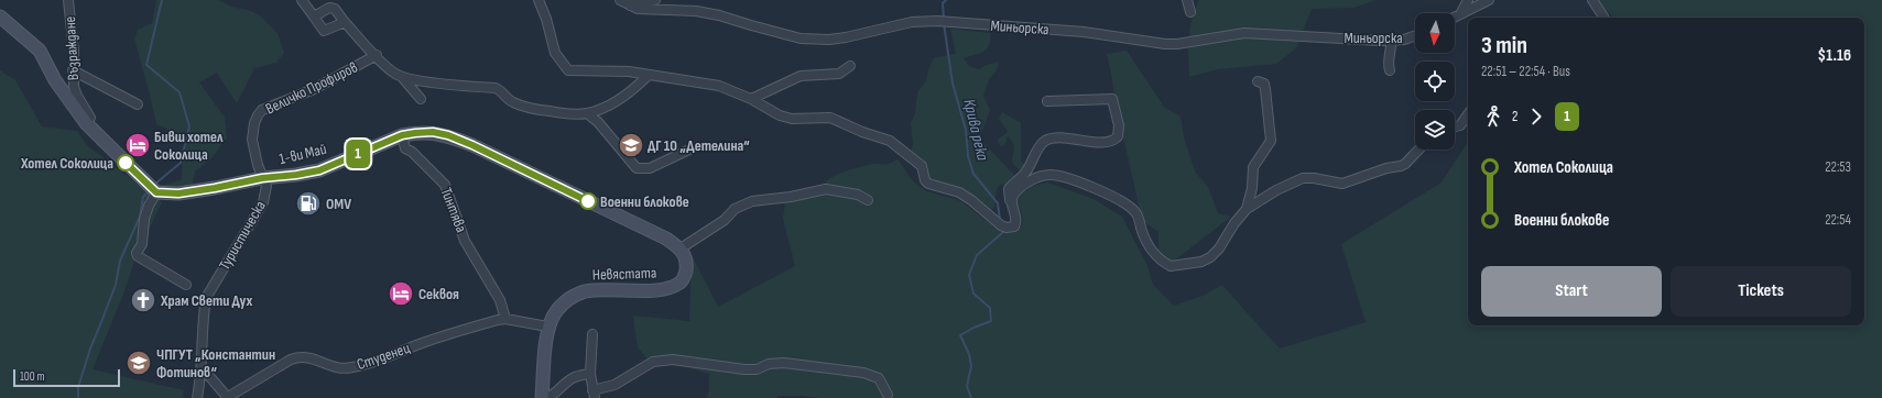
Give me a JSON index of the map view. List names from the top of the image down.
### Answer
{
  "streets": {
    "street": [
      "Миньорска",
      "Възраждане",
      "Величко Профиров",
      "1-ви Май",
      "Тинтява",
      "Туристическа",
      "Невястата",
      "Студенец"
    ]
  },
  "crossings": [
    ["Величко Профиров", "1-ви Май"],
    ["Величко Профиров", "Туристическа"],
    ["1-ви Май", "Тинтява"],
    ["1-ви Май", "Туристическа"],
    ["1-ви Май", "Невястата"],
    ["Тинтява", "Студенец"],
    ["Невястата", "Студенец"]
  ],
  "water": ["Крива река"],
  "places": {
    "hotel": ["Бивш хотел Соколица", "Секвоя"],
    "school or university": ["ДГ 10 „Детелина“", "ЧПГУТ „Константин Фотинов“"],
    "other": ["Хотел Соколица", "Военни блокове"],
    "fuel station": ["OMV"],
    "church": ["Храм Свети Дух"]
  },
  "lines": ["bus line 1"],
  "scale_bar": "100 m",
  "north": "bottom",
  "page": {
    "on_map": "1",
    "heading": ["3 min", "22:51 – 22:54 · Bus", "$1.16"],
    "legs": ["2", "1"],
    "list": [
      {
        "name": "Хотел Соколица",
        "value": "22:53"
      },
      {
        "name": "Военни блокове",
        "value": "22:54"
      }
    ],
    "buttons": ["Start", "Tickets"],
    "scale": "100 m"
  }
}
